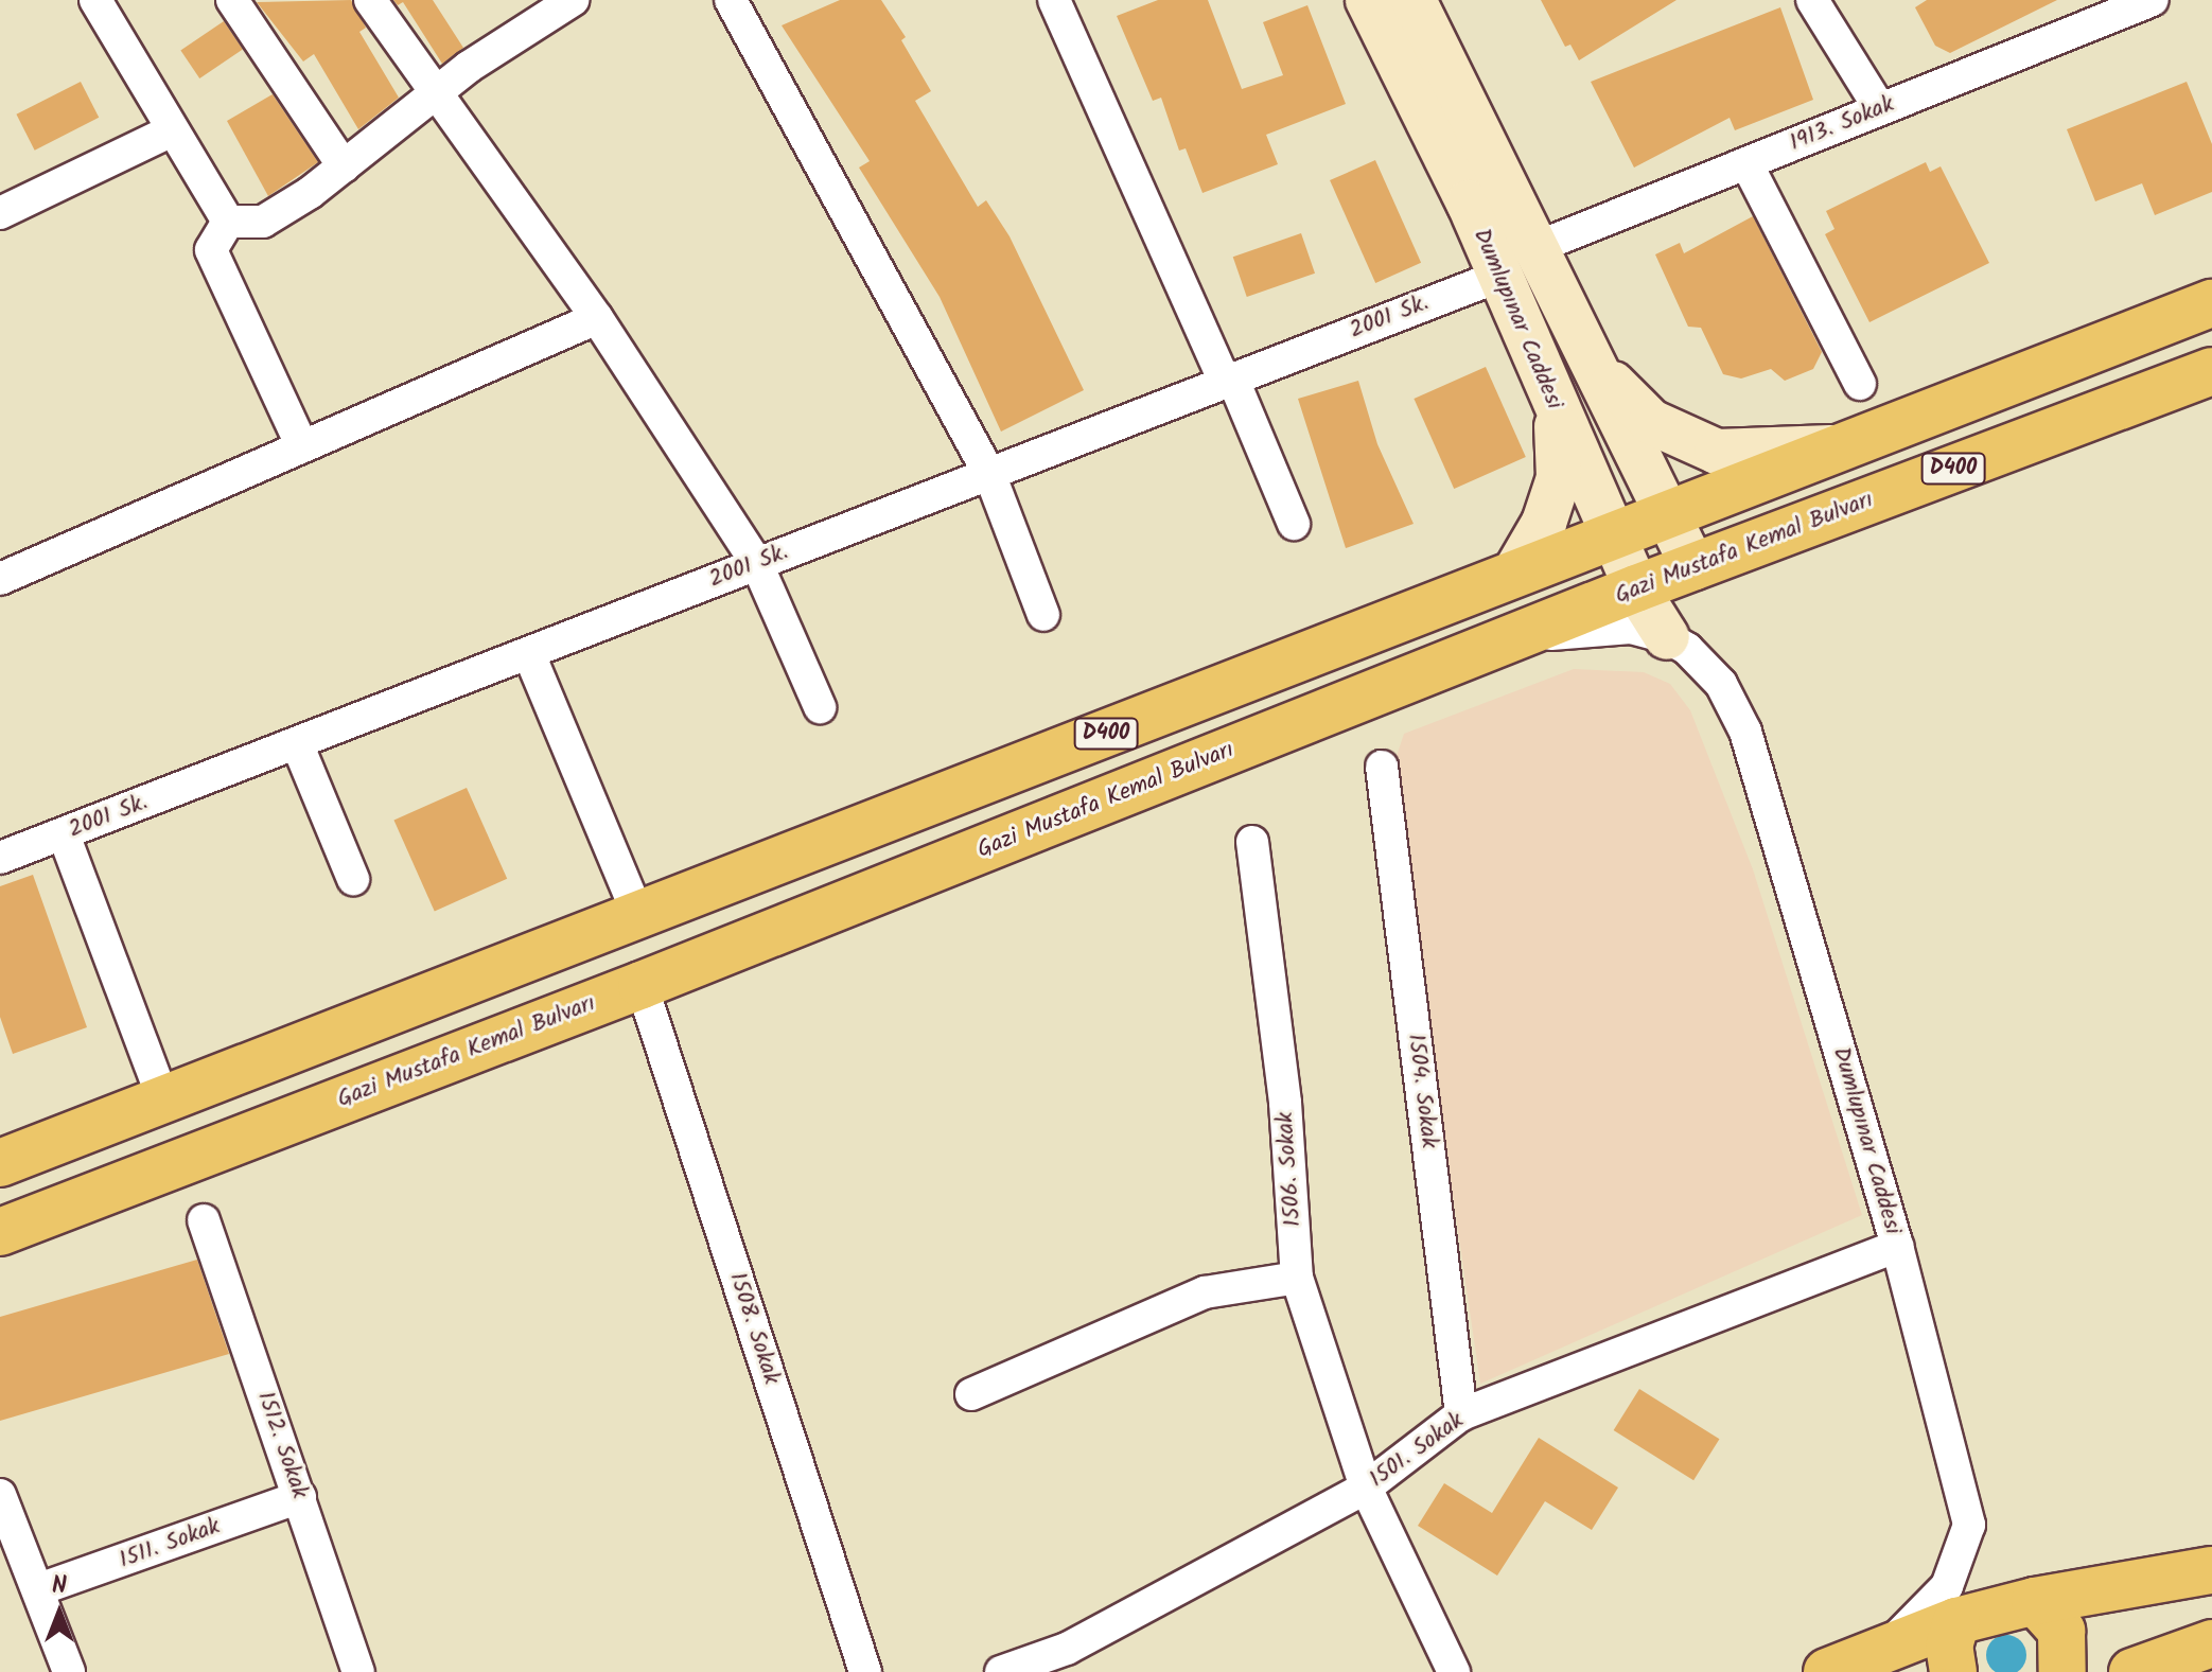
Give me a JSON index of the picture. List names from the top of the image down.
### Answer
{
  "streets": {
    "main road": ["D400", "Gazi Mustafa Kemal Bulvarı"],
    "street": [
      "1913. Sokak",
      "2001 Sk.",
      "Dumlupınar Caddesi",
      "1504. Sokak",
      "1506. Sokak",
      "1508. Sokak",
      "1512. Sokak",
      "1501. Sokak",
      "1511. Sokak"
    ]
  },
  "crossings": [
    ["1913. Sokak", "Dumlupınar Caddesi"],
    ["2001 Sk.", "Dumlupınar Caddesi"],
    ["Dumlupınar Caddesi", "D400"],
    ["Dumlupınar Caddesi", "Gazi Mustafa Kemal Bulvarı"],
    ["Dumlupınar Caddesi", "1501. Sokak"],
    ["Gazi Mustafa Kemal Bulvarı", "1508. Sokak"],
    ["1504. Sokak", "1501. Sokak"],
    ["1506. Sokak", "1501. Sokak"],
    ["1512. Sokak", "1511. Sokak"]
  ],
  "north": "top"
}
